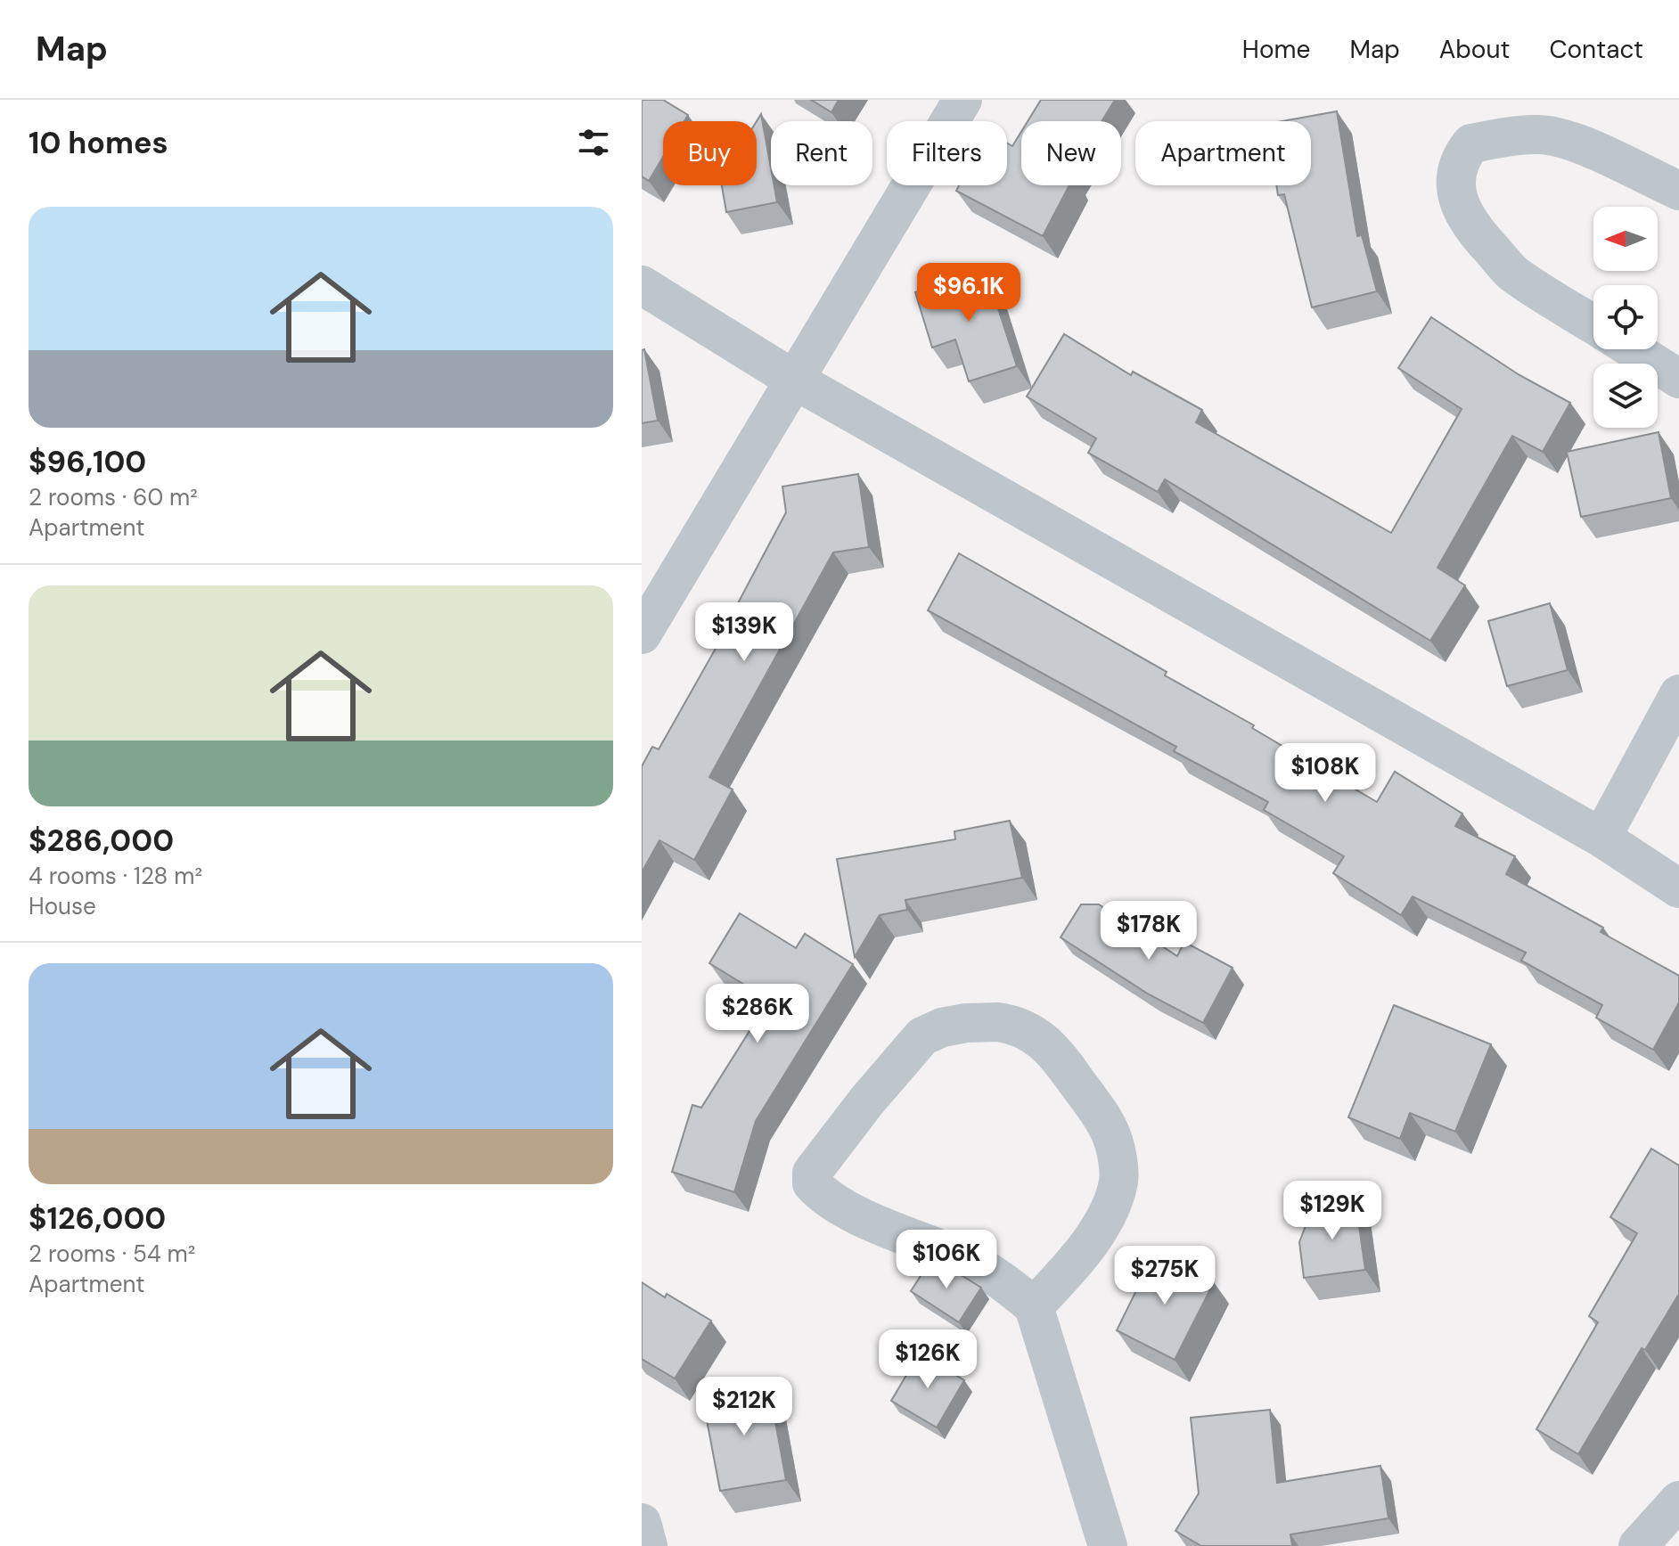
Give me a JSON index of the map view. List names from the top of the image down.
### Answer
{
  "north": "left",
  "page": {
    "header": "Map",
    "nav": [
      "Home",
      "Map",
      "About",
      "Contact"
    ],
    "heading": "10 homes",
    "chip": [
      "Buy",
      "Rent",
      "Filters",
      "New",
      "Apartment"
    ],
    "list": [
      {
        "name": "$96,100",
        "note": "2 rooms · 60 m² · Apartment"
      },
      {
        "name": "$286,000",
        "note": "4 rooms · 128 m² · House"
      },
      {
        "name": "$126,000",
        "note": "2 rooms · 54 m² · Apartment"
      }
    ],
    "price": [
      "$96.1K",
      "$139K",
      "$108K",
      "$178K",
      "$286K",
      "$129K",
      "$106K",
      "$275K",
      "$126K",
      "$212K"
    ]
  }
}
